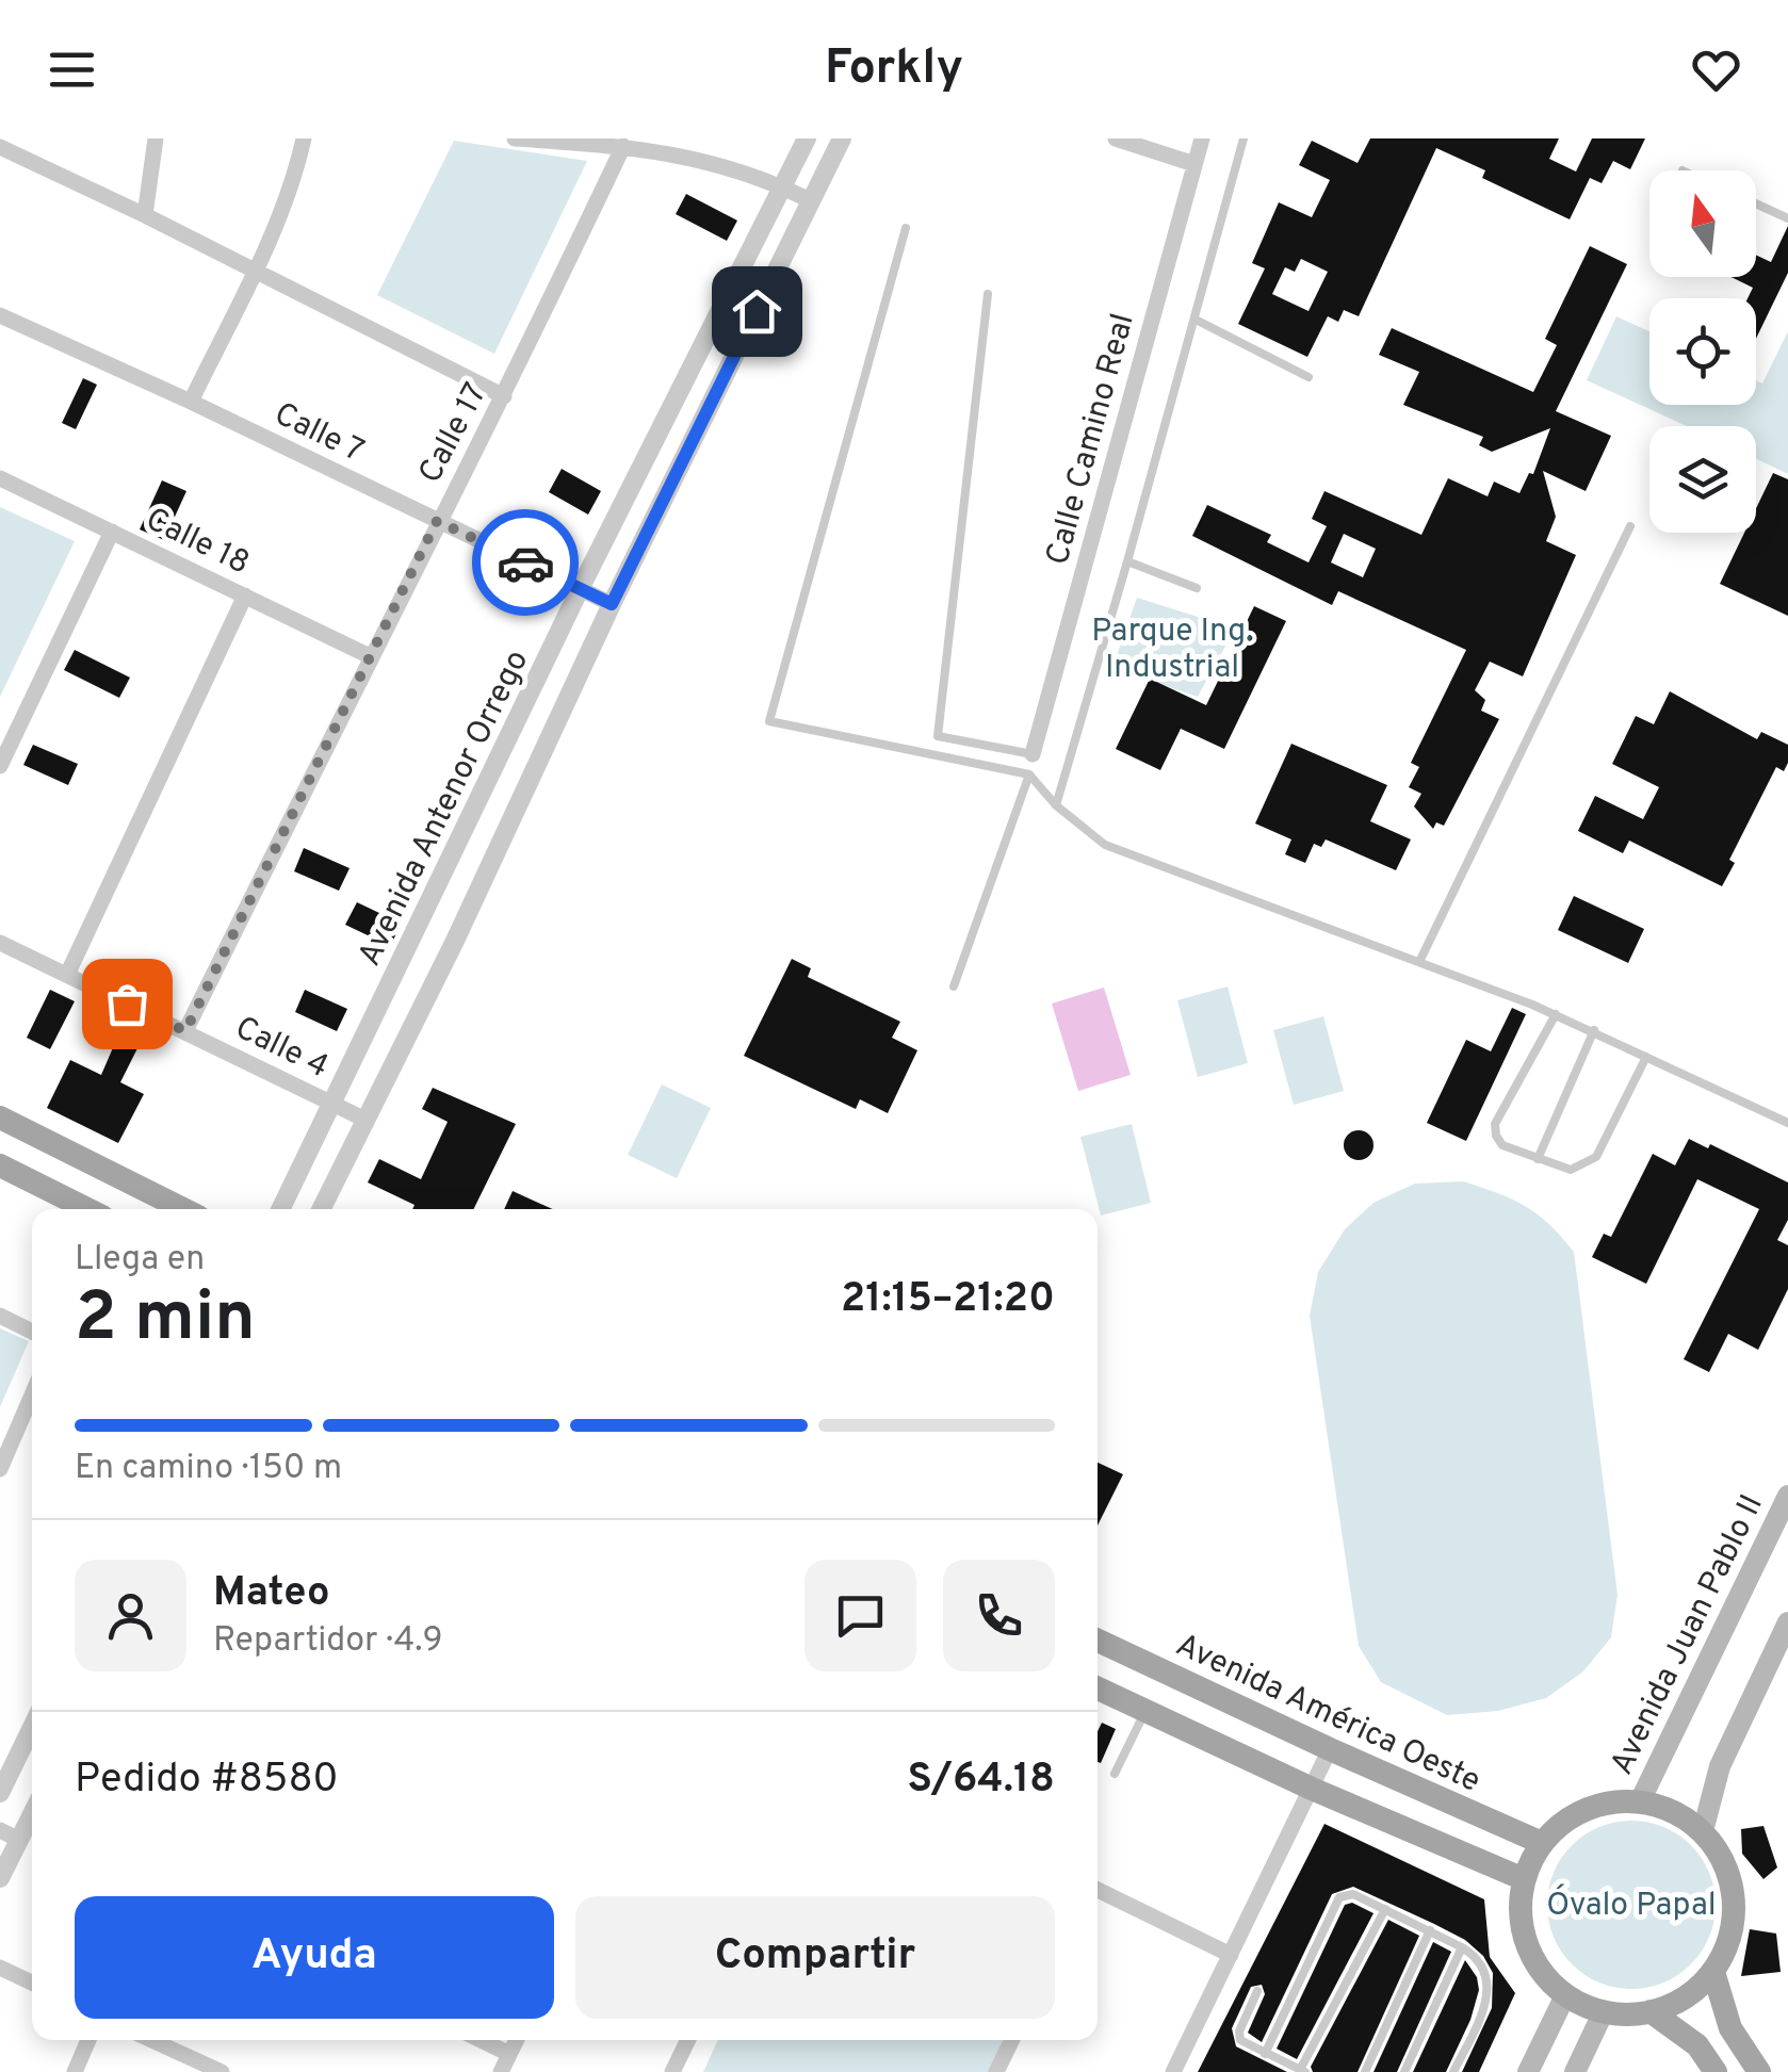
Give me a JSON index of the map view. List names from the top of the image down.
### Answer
{
  "streets": {
    "main road": ["Avenida Juan Pablo II", "Avenida América Oeste"],
    "street": [
      "Calle 7",
      "Calle 17",
      "Calle Camino Real",
      "Calle 18",
      "Avenida Antenor Orrego",
      "Calle 4"
    ]
  },
  "crossings": [
    ["Calle 7", "Calle 17"],
    ["Calle 7", "Avenida Antenor Orrego"],
    ["Calle 17", "Calle 18"],
    ["Calle 17", "Calle 4"],
    ["Avenida Antenor Orrego", "Calle 4"],
    ["Avenida Juan Pablo II", "Avenida América Oeste"]
  ],
  "parks": ["Parque Ing. Industrial", "Óvalo Papal"],
  "north": "top",
  "page": {
    "header": "Forkly",
    "heading": ["2 min", "Llega en", "21:15–21:20"],
    "panel": [
      "Mateo",
      "Repartidor · 4.9",
      "Pedido #8580",
      "S/64.18"
    ],
    "bar": "En camino · 150 m",
    "buttons": ["Ayuda", "Compartir"]
  }
}
